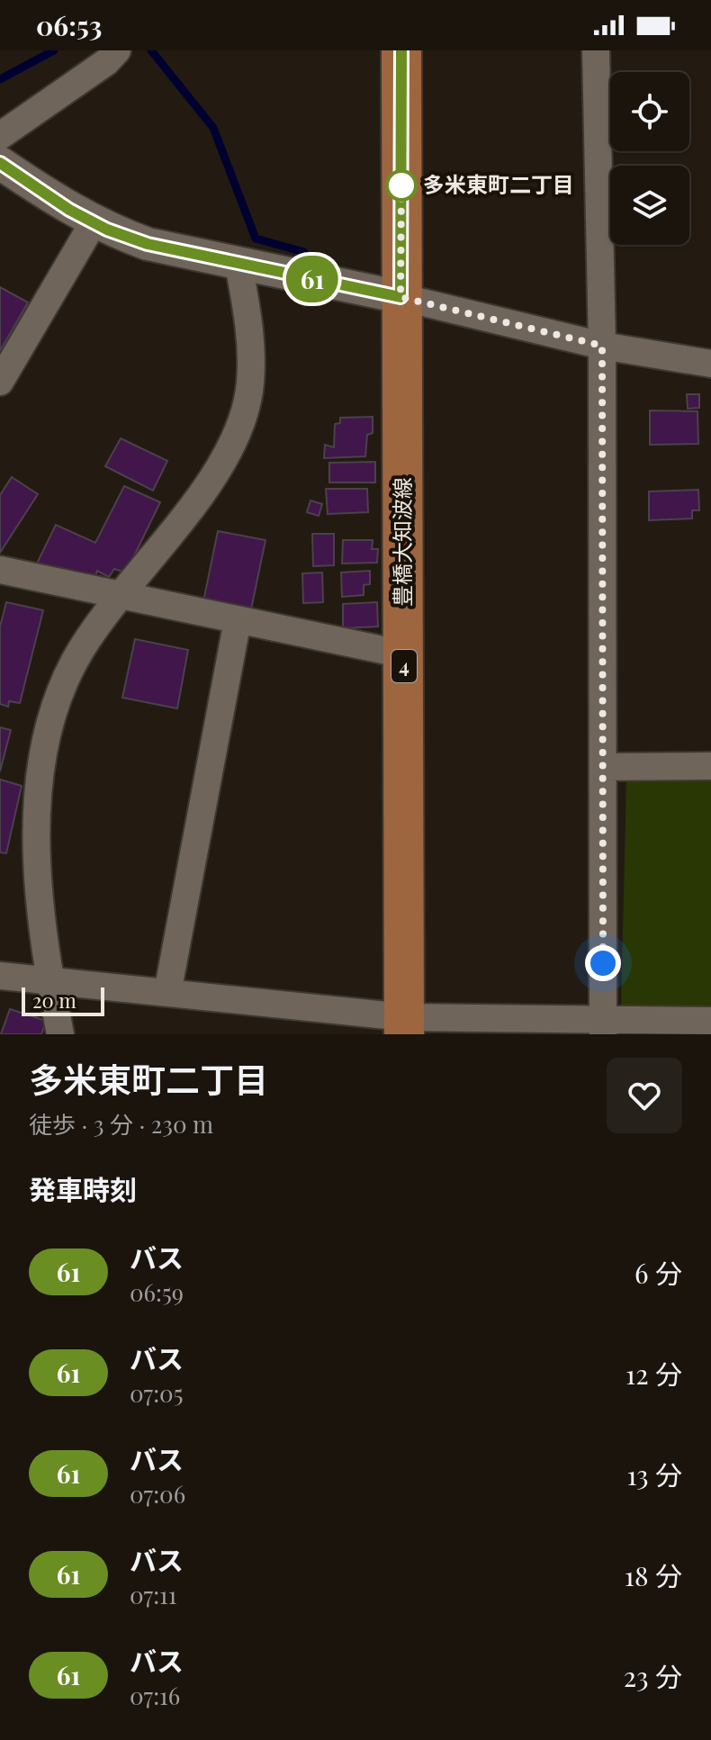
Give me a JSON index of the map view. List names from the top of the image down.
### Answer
{
  "streets": {
    "main road": ["豊橋大知波線", "4"]
  },
  "places": ["多米東町二丁目"],
  "lines": ["bus line 61"],
  "scale_bar": "20 m",
  "page": {
    "status": "06:53",
    "on_map": "61",
    "scale": "20 m",
    "heading": [
      ["多米東町二丁目", "徒歩 · 3 分 · 230 m"],
      "発車時刻"
    ],
    "list": [
      {
        "mark": "61",
        "name": "バス",
        "note": "06:59",
        "value": "6 分"
      },
      {
        "mark": "61",
        "name": "バス",
        "note": "07:05",
        "value": "12 分"
      },
      {
        "mark": "61",
        "name": "バス",
        "note": "07:06",
        "value": "13 分"
      },
      {
        "mark": "61",
        "name": "バス",
        "note": "07:11",
        "value": "18 分"
      },
      {
        "mark": "61",
        "name": "バス",
        "note": "07:16",
        "value": "23 分"
      }
    ]
  }
}
